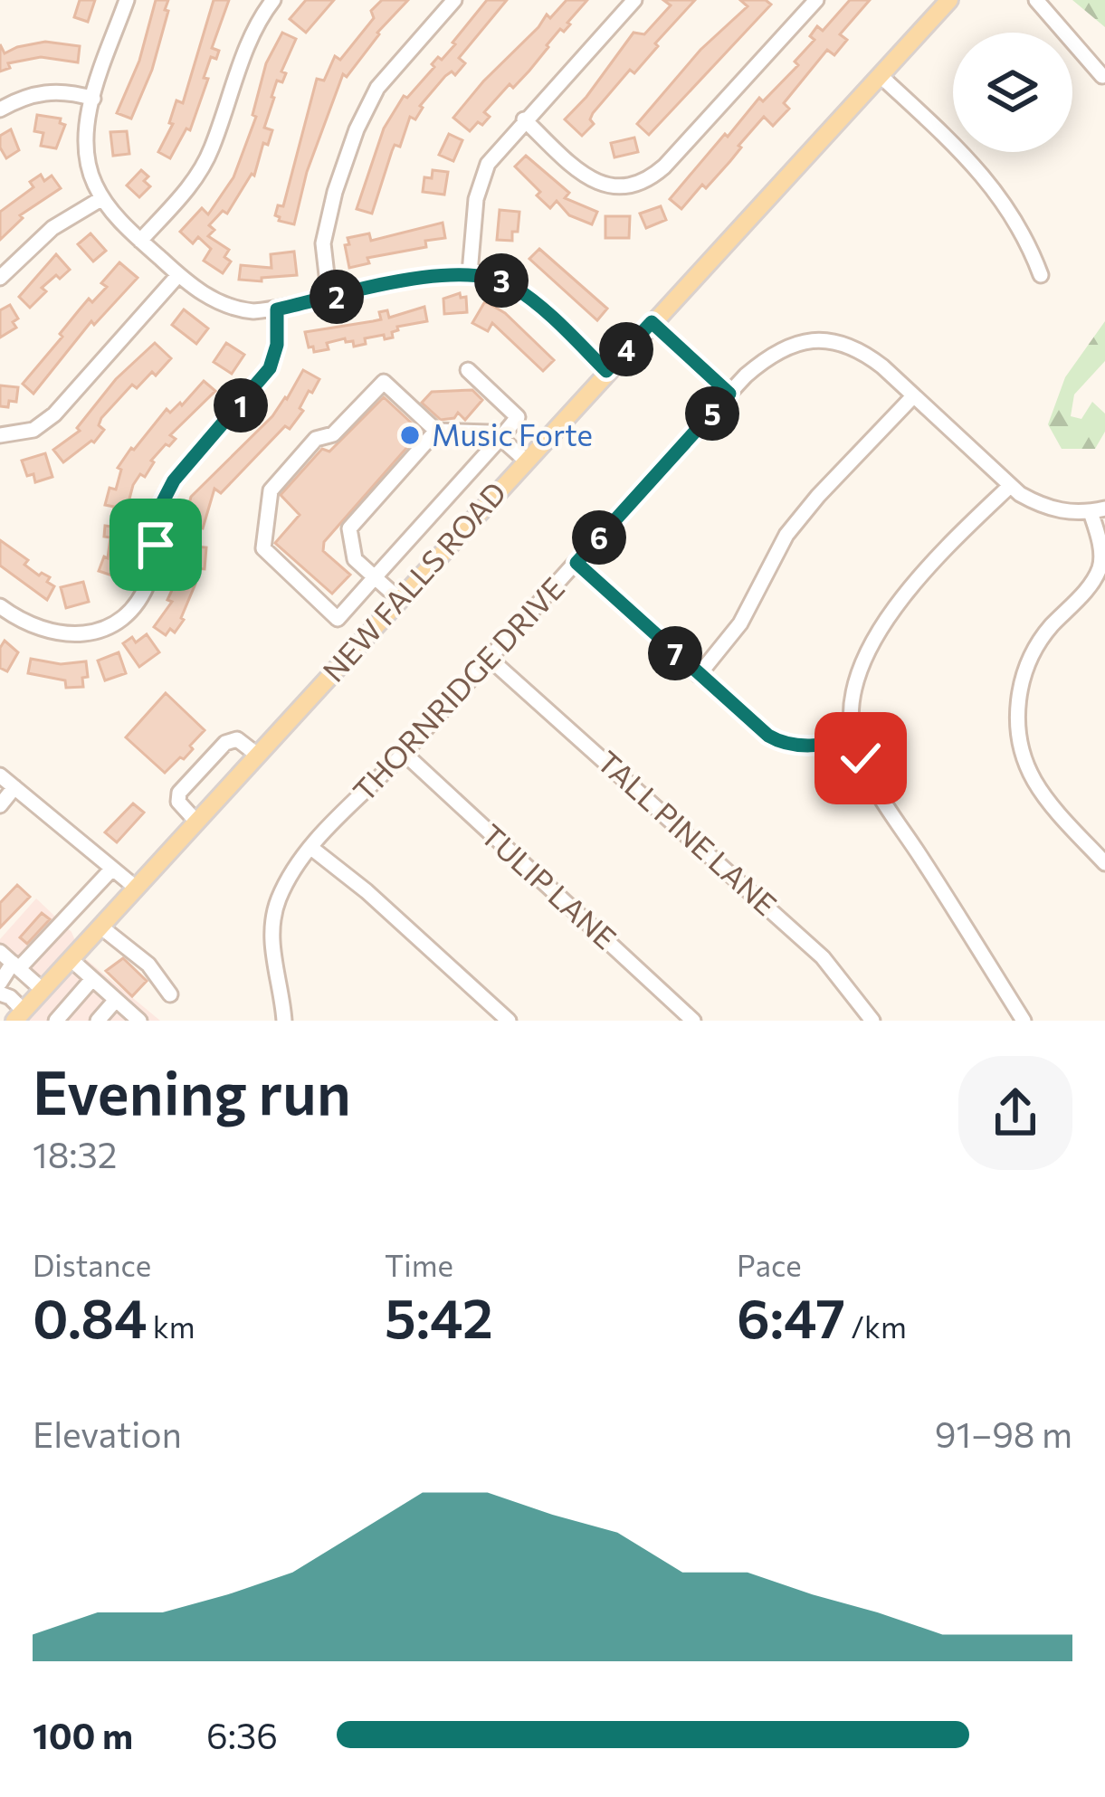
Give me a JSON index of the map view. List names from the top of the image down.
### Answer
{
  "streets": {
    "main road": ["NEW FALLS ROAD"],
    "street": ["THORNRIDGE DRIVE", "TALL PINE LANE", "TULIP LANE"]
  },
  "crossings": [
    ["THORNRIDGE DRIVE", "TALL PINE LANE"],
    ["THORNRIDGE DRIVE", "TULIP LANE"]
  ],
  "places": ["Music Forte"],
  "page": {
    "pins": [
      "3",
      "2",
      "4",
      "1",
      "5",
      "6",
      "7"
    ],
    "heading": ["Evening run", "18:32"],
    "stats": [
      ["Distance", "0.84 km"],
      ["Time", "5:42"],
      ["Pace", "6:47 /km"]
    ],
    "chart": ["Elevation", "91–98 m"],
    "list": [
      {
        "name": "100 m",
        "note": "6:36"
      }
    ]
  }
}
